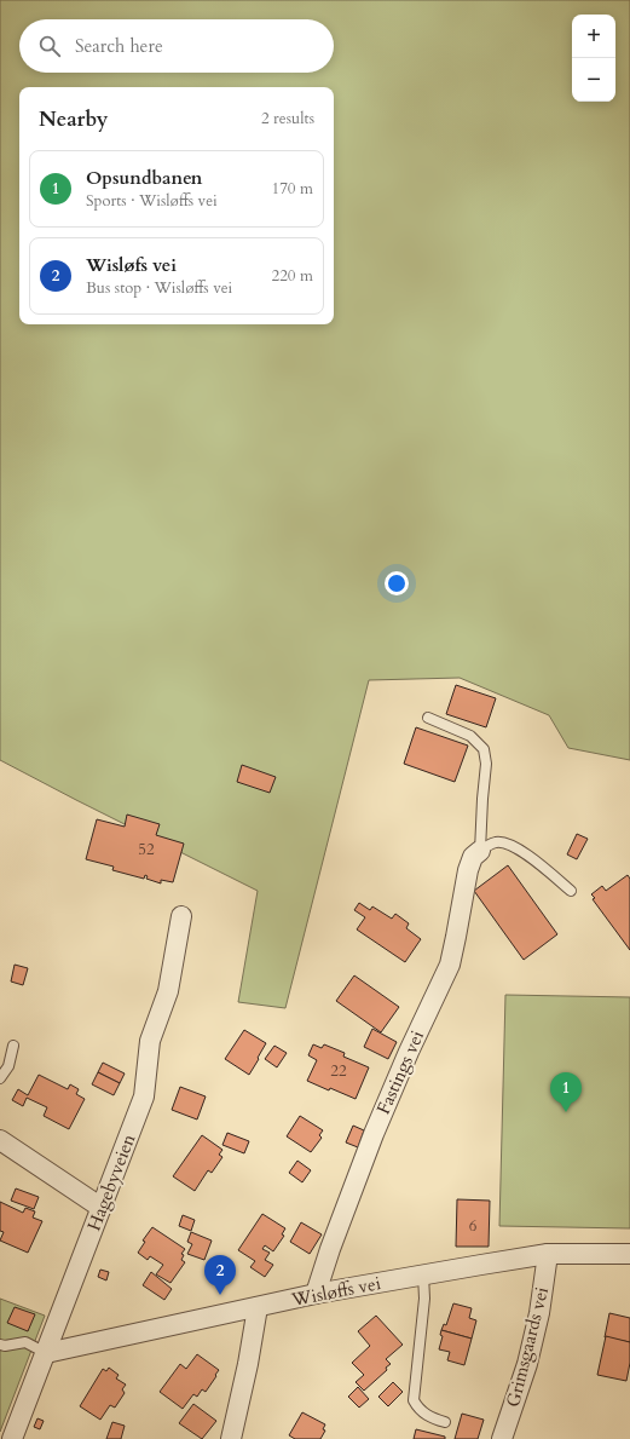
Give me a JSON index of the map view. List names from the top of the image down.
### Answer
{
  "streets": {
    "street": [
      "Fastings vei",
      "Hagebyveien",
      "Wisløffs vei",
      "Grimsgaards vei"
    ]
  },
  "crossings": [
    ["Fastings vei", "Wisløffs vei"],
    ["Hagebyveien", "Wisløffs vei"],
    ["Wisløffs vei", "Grimsgaards vei"]
  ],
  "house_numbers": ["52", "22", "6"],
  "page": {
    "map_buttons": ["+", "−"],
    "search": "Search here",
    "heading": ["Nearby", "2 results"],
    "list": [
      {
        "mark": "1",
        "name": "Opsundbanen",
        "note": "Sports · Wisløffs vei",
        "value": "170 m"
      },
      {
        "mark": "2",
        "name": "Wisløfs vei",
        "note": "Bus stop · Wisløffs vei",
        "value": "220 m"
      }
    ],
    "pins": ["1", "2"]
  }
}
